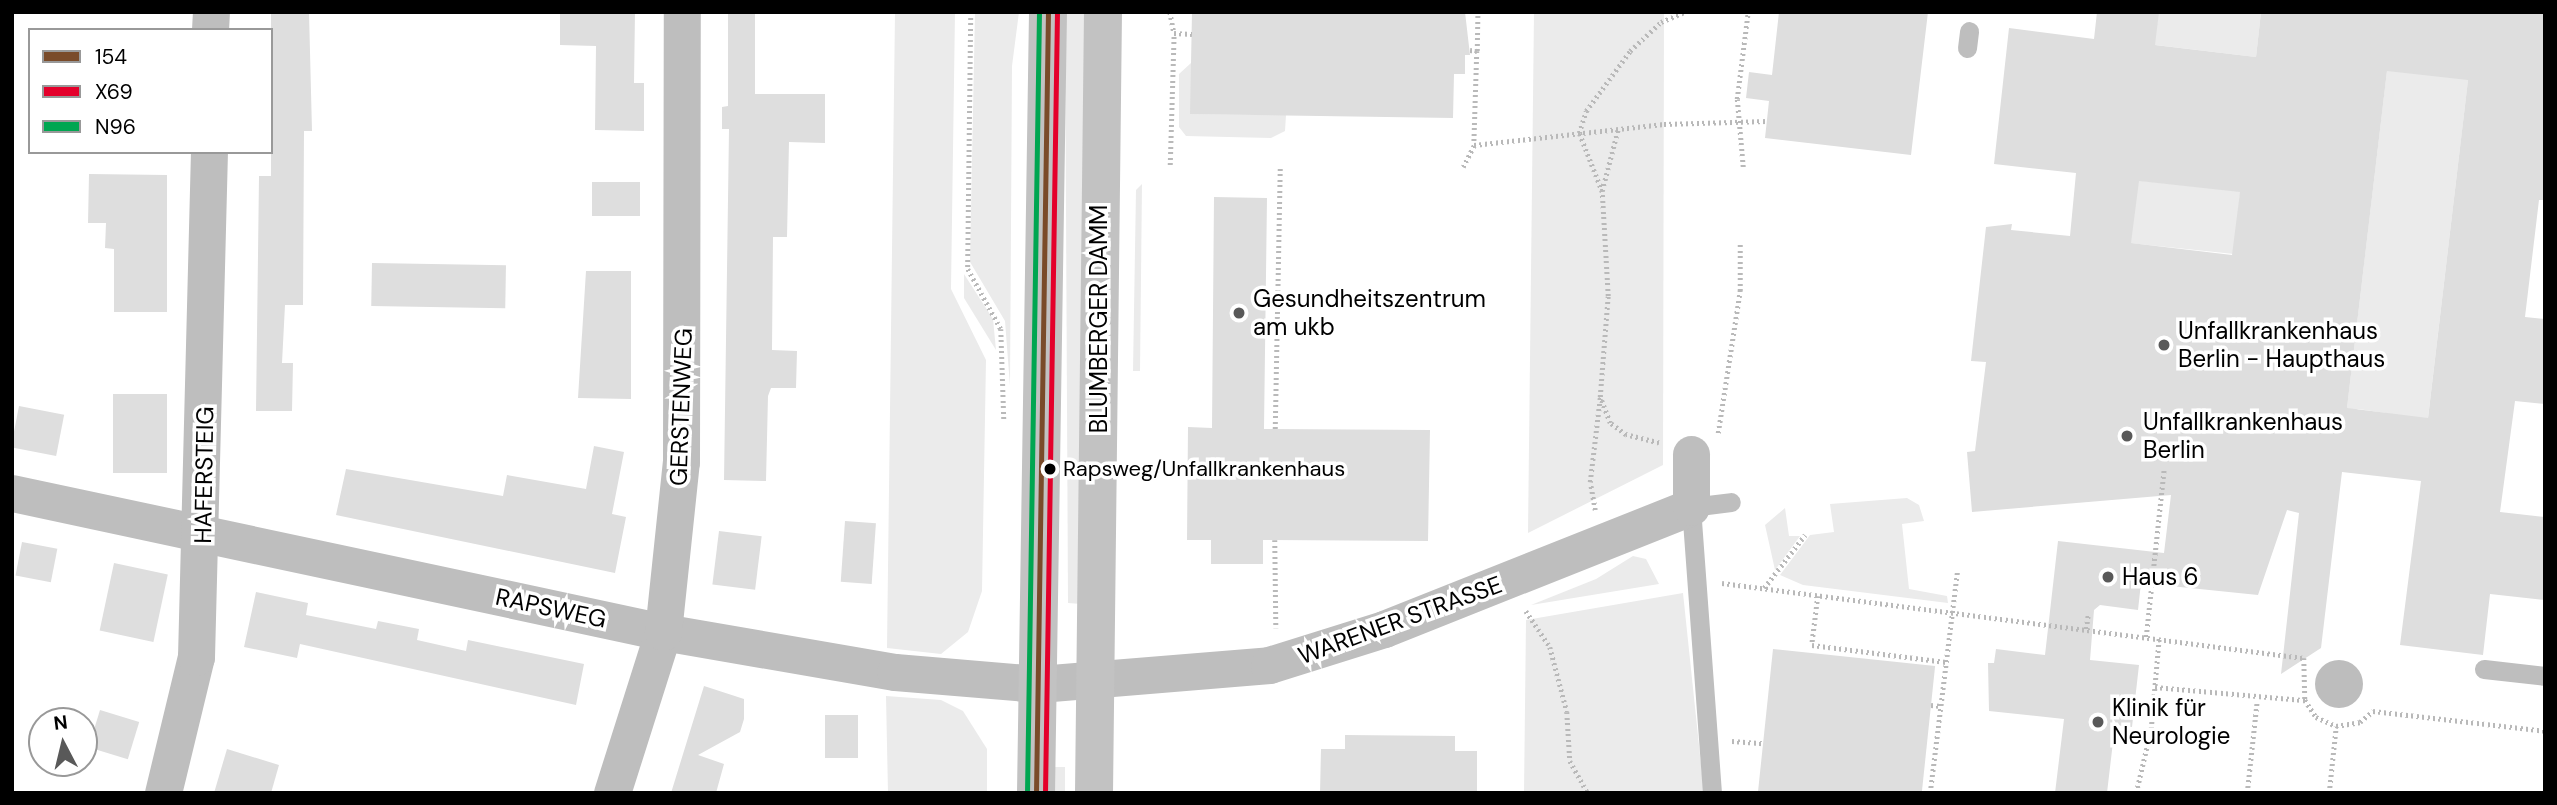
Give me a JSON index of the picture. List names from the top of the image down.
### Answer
{
  "streets": {
    "main road": ["BLUMBERGER DAMM"],
    "street": [
      "GERSTENWEG",
      "HAFERSTEIG",
      "RAPSWEG",
      "WARENER STRASSE"
    ]
  },
  "crossings": [
    ["BLUMBERGER DAMM", "RAPSWEG"],
    ["BLUMBERGER DAMM", "WARENER STRASSE"],
    ["GERSTENWEG", "RAPSWEG"],
    ["HAFERSTEIG", "RAPSWEG"],
    ["RAPSWEG", "WARENER STRASSE"]
  ],
  "places": [
    "Gesundheitszentrum am ukb",
    "Unfallkrankenhaus Berlin - Haupthaus",
    "Unfallkrankenhaus Berlin",
    "Rapsweg/Unfallkrankenhaus",
    "Haus 6",
    "Klinik für Neurologie"
  ],
  "lines": ["transit line 154", "transit line X69", "transit line N96"],
  "legend": ["154", "X69", "N96"],
  "north": "top"
}
